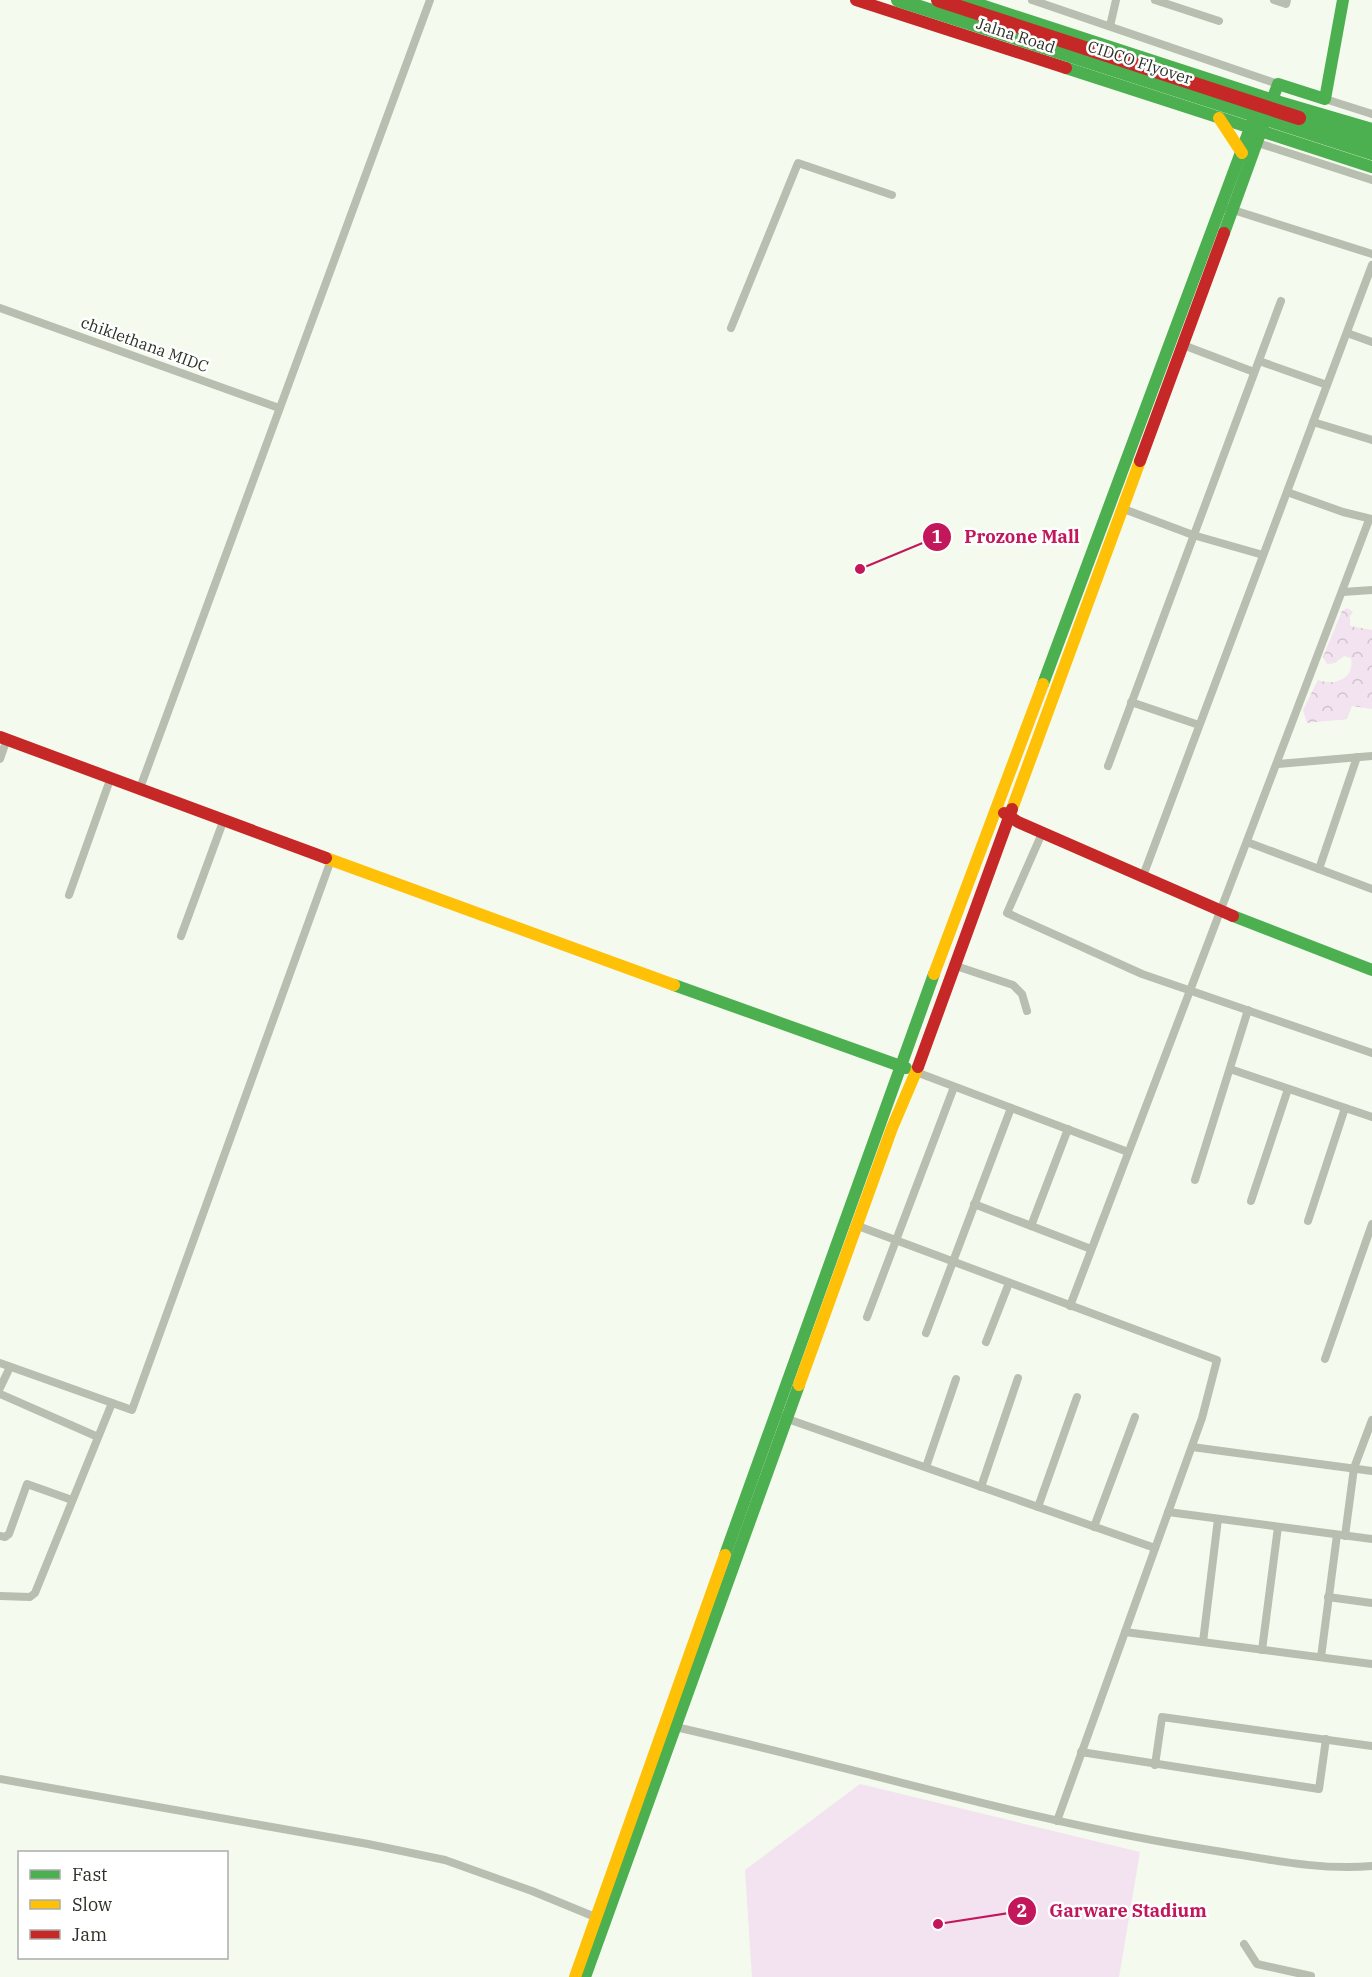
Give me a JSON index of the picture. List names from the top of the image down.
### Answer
{
  "streets": {
    "main road": ["Jalna Road", "CIDCO Flyover"],
    "street": ["chiklethana MIDC"]
  },
  "places": ["Prozone Mall", "Garware Stadium"],
  "legend": ["Fast", "Slow", "Jam"]
}
